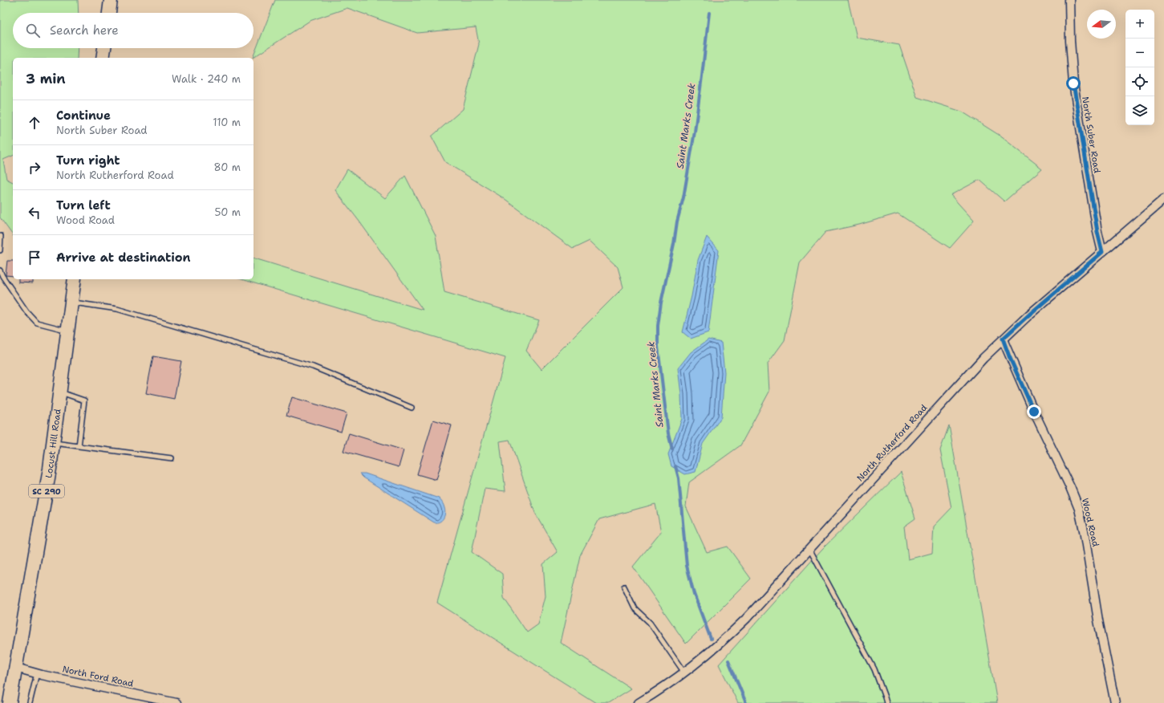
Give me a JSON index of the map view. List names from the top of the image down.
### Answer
{
  "streets": {
    "main road": ["Locust Hill Road", "SC 290"],
    "street": [
      "North Suber Road",
      "North Rutherford Road",
      "Wood Road",
      "North Ford Road"
    ]
  },
  "crossings": [
    ["North Suber Road", "North Rutherford Road"],
    ["Locust Hill Road", "North Ford Road"],
    ["North Rutherford Road", "Wood Road"]
  ],
  "water": ["Saint Marks Creek"],
  "north": "left",
  "page": {
    "map_buttons": ["+", "−"],
    "search": "Search here",
    "heading": ["3 min", "Walk · 240 m"],
    "list": [
      ["Continue", "North Suber Road", "110 m"],
      ["Turn right", "North Rutherford Road", "80 m"],
      ["Turn left", "Wood Road", "50 m"],
      "Arrive at destination"
    ]
  }
}
